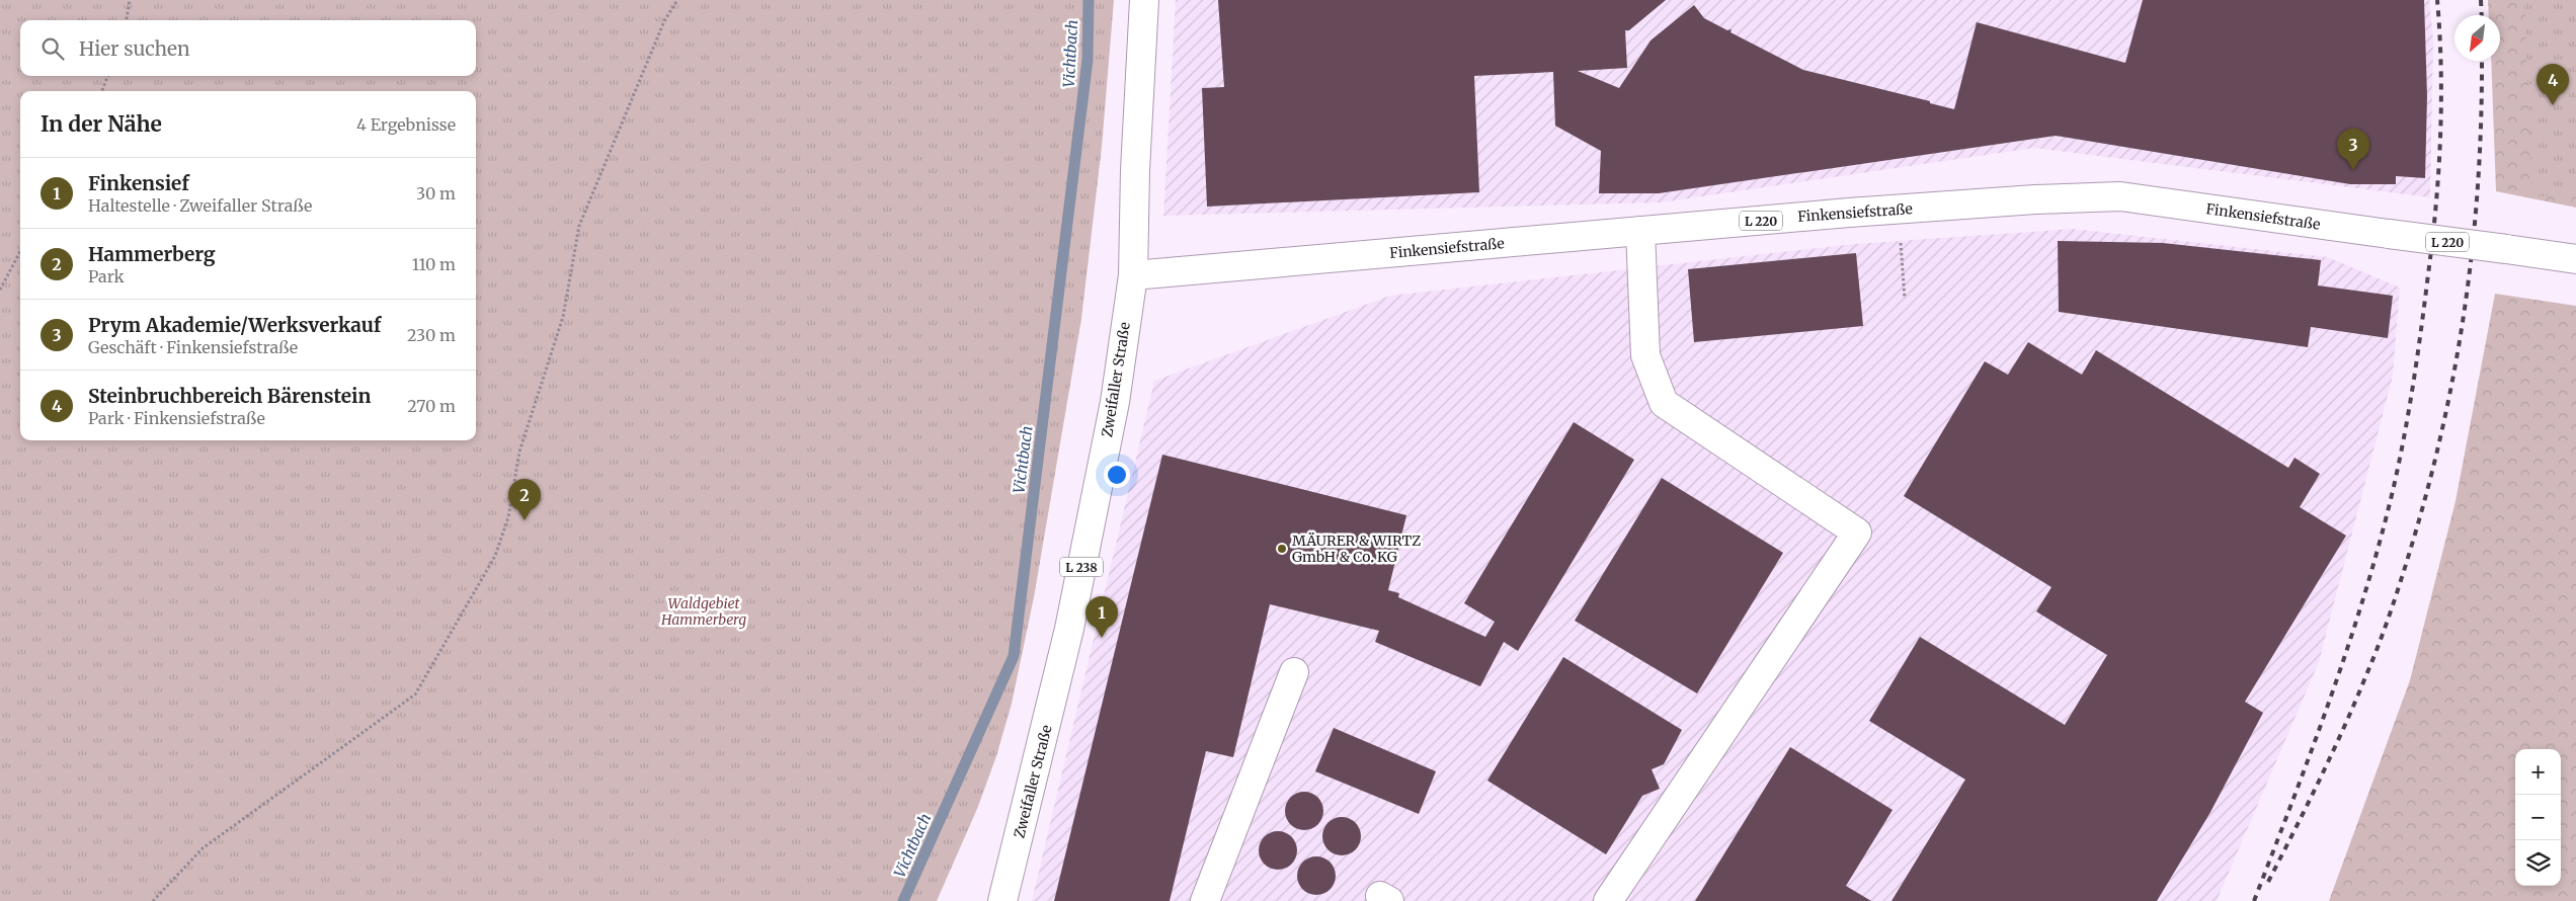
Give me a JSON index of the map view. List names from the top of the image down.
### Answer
{
  "streets": {
    "main road": [
      "Finkensiefstraße",
      "L 220",
      "Zweifaller Straße",
      "L 238"
    ]
  },
  "crossings": [
    ["Finkensiefstraße", "Zweifaller Straße"]
  ],
  "water": ["Vichtbach"],
  "parks": ["Waldgebiet Hammerberg"],
  "places": ["MÄURER & WIRTZ GmbH & Co. KG"],
  "north": "bottom left",
  "page": {
    "search": "Hier suchen",
    "pins": [
      "4",
      "3",
      "2",
      "1"
    ],
    "heading": ["In der Nähe", "4 Ergebnisse"],
    "list": [
      {
        "mark": "1",
        "name": "Finkensief",
        "note": "Haltestelle · Zweifaller Straße",
        "value": "30 m"
      },
      {
        "mark": "2",
        "name": "Hammerberg",
        "note": "Park",
        "value": "110 m"
      },
      {
        "mark": "3",
        "name": "Prym Akademie/Werksverkauf",
        "note": "Geschäft · Finkensiefstraße",
        "value": "230 m"
      },
      {
        "mark": "4",
        "name": "Steinbruchbereich Bärenstein",
        "note": "Park · Finkensiefstraße",
        "value": "270 m"
      }
    ],
    "map_buttons": ["+", "−"]
  }
}
